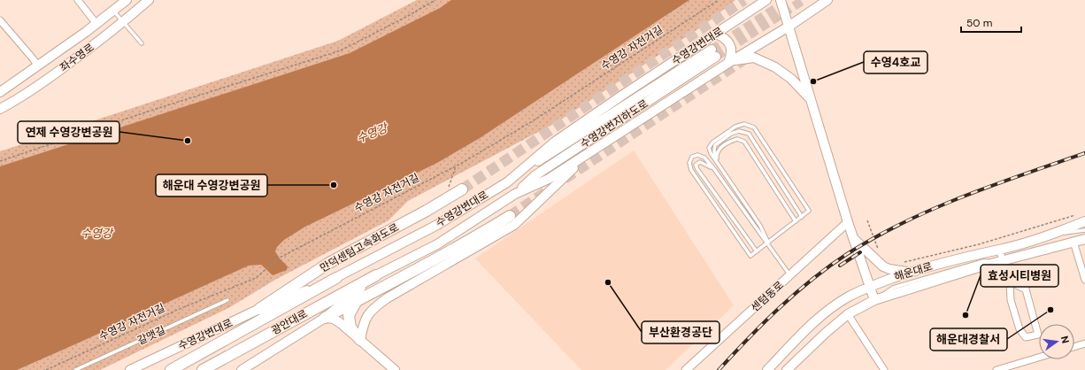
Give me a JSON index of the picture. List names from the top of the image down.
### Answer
{
  "streets": {
    "highway": ["만덕센텀고속화도로", "광안대로"],
    "main road": [
      "수영강변대로",
      "좌수영로",
      "수영강변지하도로",
      "해운대로"
    ],
    "street": ["센텀동로"],
    "lane": ["갈맷길"],
    "path": ["수영강 자전거길"]
  },
  "crossings": [
    ["수영강변대로", "수영강변지하도로"],
    ["수영강변대로", "만덕센텀고속화도로"],
    ["수영강변대로", "광안대로"]
  ],
  "water": ["수영강"],
  "places": [
    "수영4호교",
    "연제 수영강변공원",
    "해운대 수영강변공원",
    "부산환경공단",
    "해운대경찰서",
    "효성시티병원"
  ],
  "scale_bar": "50 m",
  "north": "right"
}
